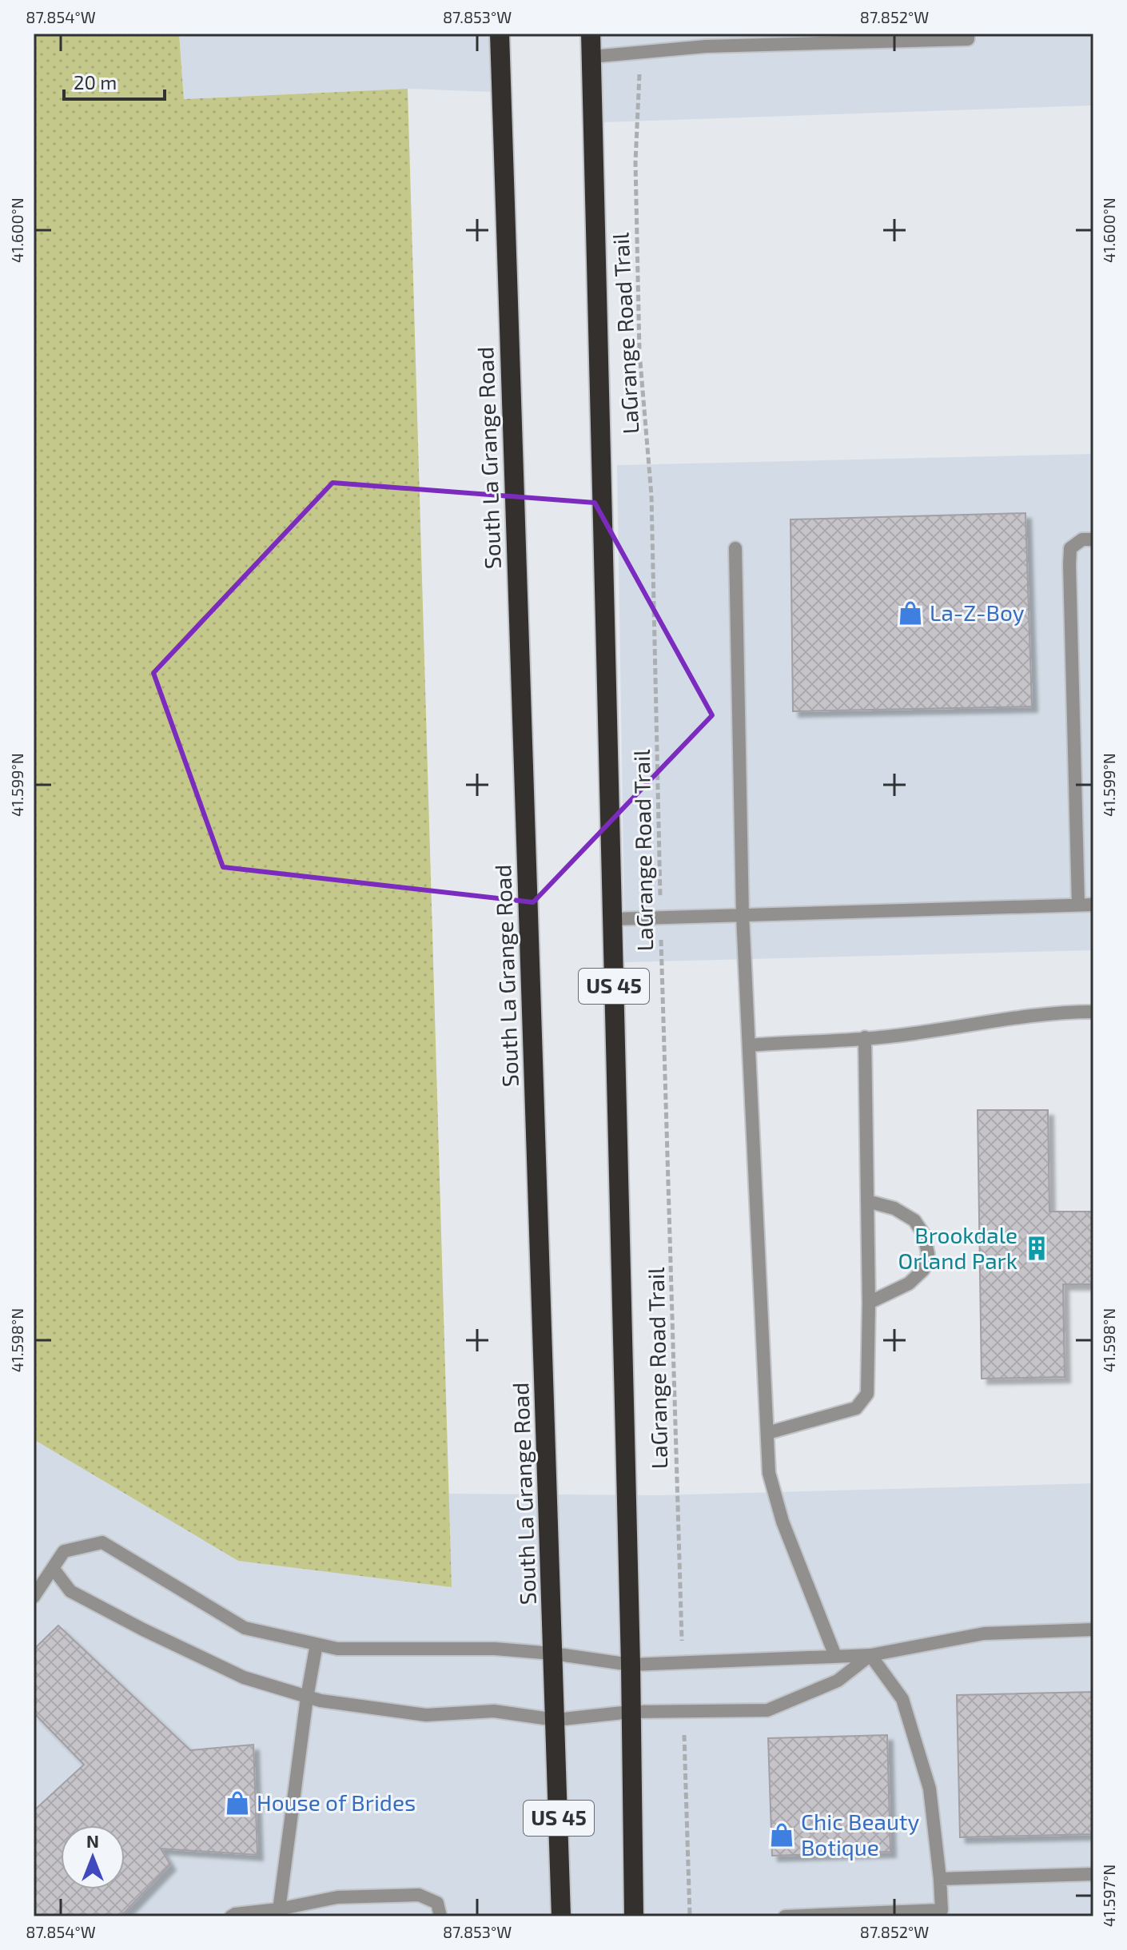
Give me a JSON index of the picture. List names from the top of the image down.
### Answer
{
  "streets": {
    "highway": ["South La Grange Road", "US 45"],
    "path": ["LaGrange Road Trail"]
  },
  "places": {
    "shop": ["La-Z-Boy", "House of Brides", "Chic Beauty Botique"],
    "building": ["Brookdale Orland Park"]
  },
  "scale_bar": "20 m",
  "north": "top",
  "coordinates": [
    "87.854°W",
    "87.853°W",
    "87.852°W",
    "41.600°N",
    "41.599°N",
    "41.598°N",
    "41.597°N"
  ]
}
